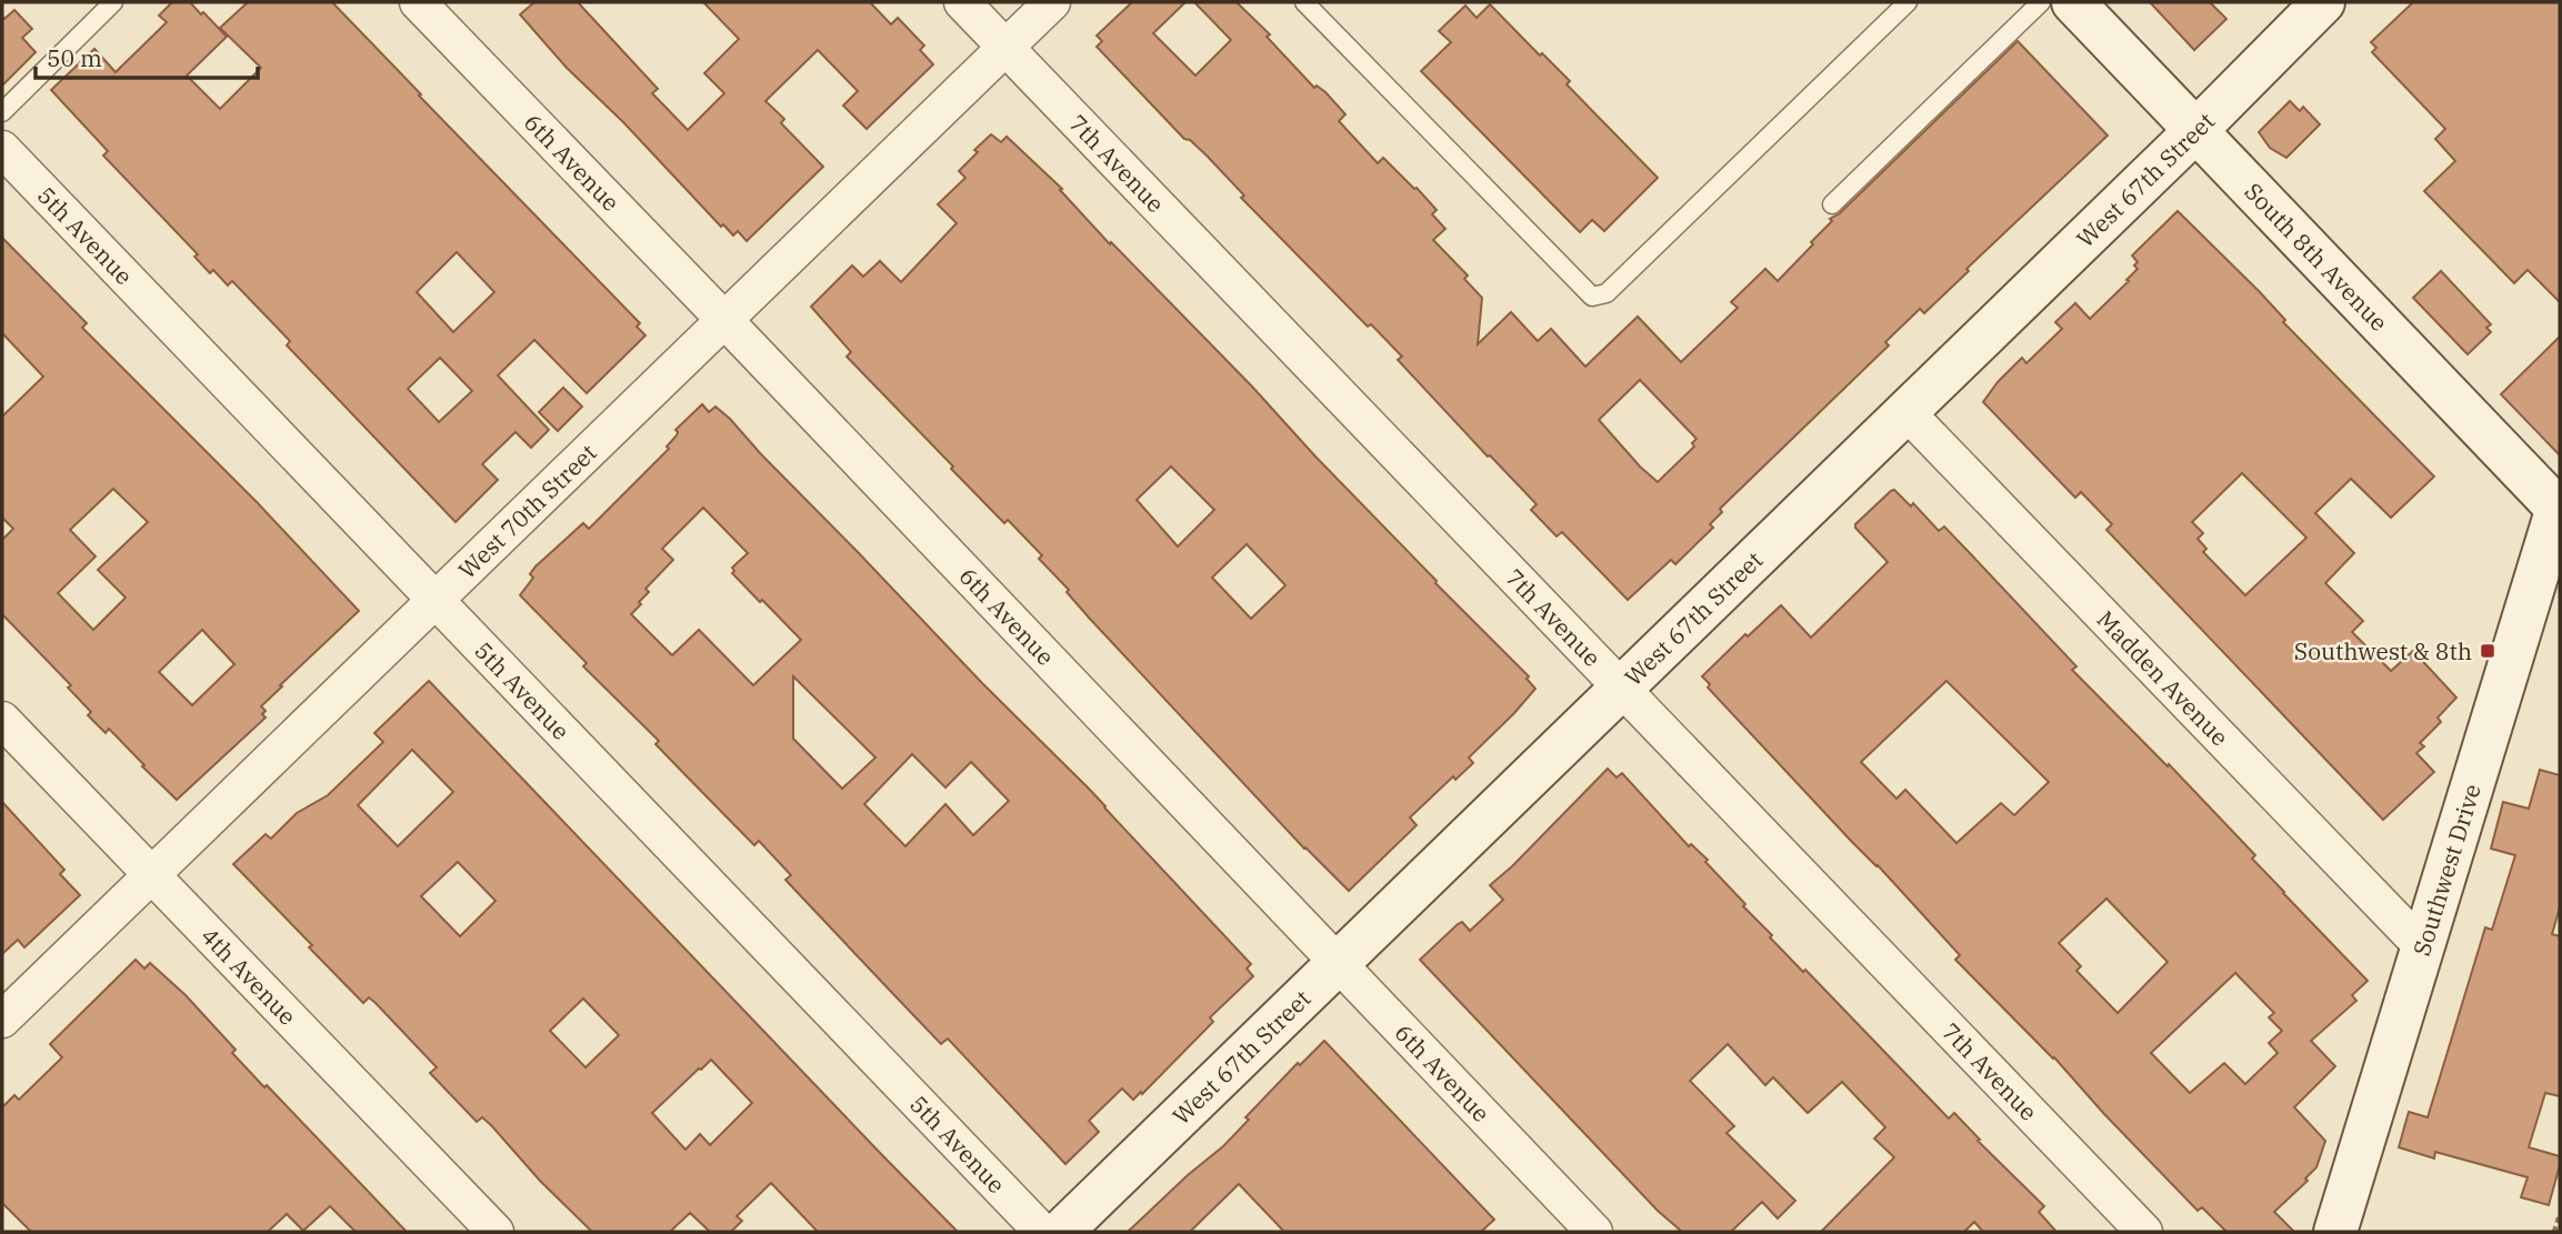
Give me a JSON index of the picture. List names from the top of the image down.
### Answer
{
  "streets": {
    "street": [
      "6th Avenue",
      "7th Avenue",
      "West 67th Street",
      "5th Avenue",
      "South 8th Avenue",
      "West 70th Street",
      "Madden Avenue",
      "Southwest Drive",
      "4th Avenue"
    ]
  },
  "crossings": [
    ["6th Avenue", "West 67th Street"],
    ["6th Avenue", "West 70th Street"],
    ["7th Avenue", "West 67th Street"],
    ["7th Avenue", "West 70th Street"],
    ["West 67th Street", "South 8th Avenue"],
    ["West 67th Street", "Madden Avenue"],
    ["5th Avenue", "West 70th Street"],
    ["South 8th Avenue", "Southwest Drive"],
    ["West 70th Street", "4th Avenue"],
    ["Madden Avenue", "Southwest Drive"]
  ],
  "places": {
    "transit": ["Southwest & 8th"]
  },
  "scale_bar": "50 m"
}
